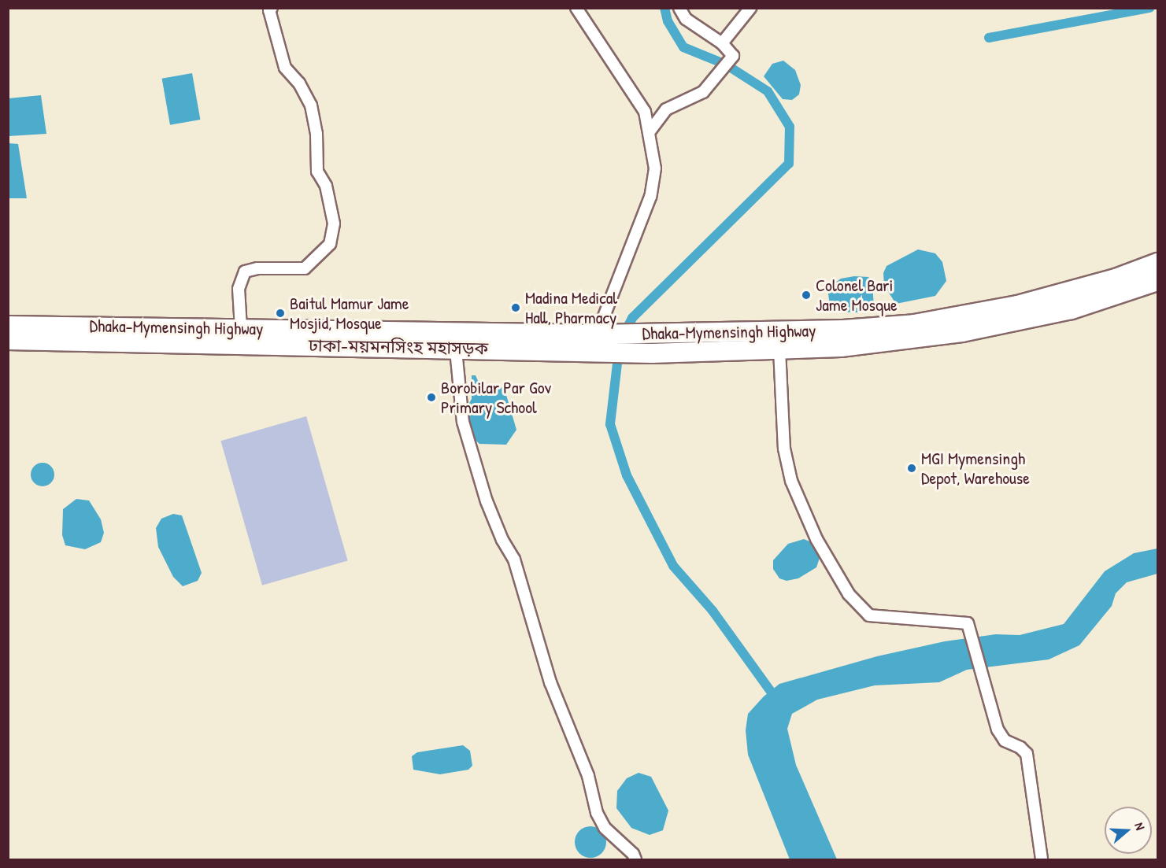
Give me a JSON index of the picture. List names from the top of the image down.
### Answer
{
  "streets": {
    "highway": ["Dhaka-Mymensingh Highway", "ঢাকা-ময়মনসিংহ মহাসড়ক"]
  },
  "crossings": [
    ["Dhaka-Mymensingh Highway", "ঢাকা-ময়মনসিংহ মহাসড়ক"]
  ],
  "places": [
    "Colonel Bari Jame Mosque",
    "Madina Medical Hall, Pharmacy",
    "Baitul Mamur Jame Mosjid, Mosque",
    "Borobilar Par Gov Primary School",
    "MGI Mymensingh Depot, Warehouse"
  ],
  "north": "right"
}
